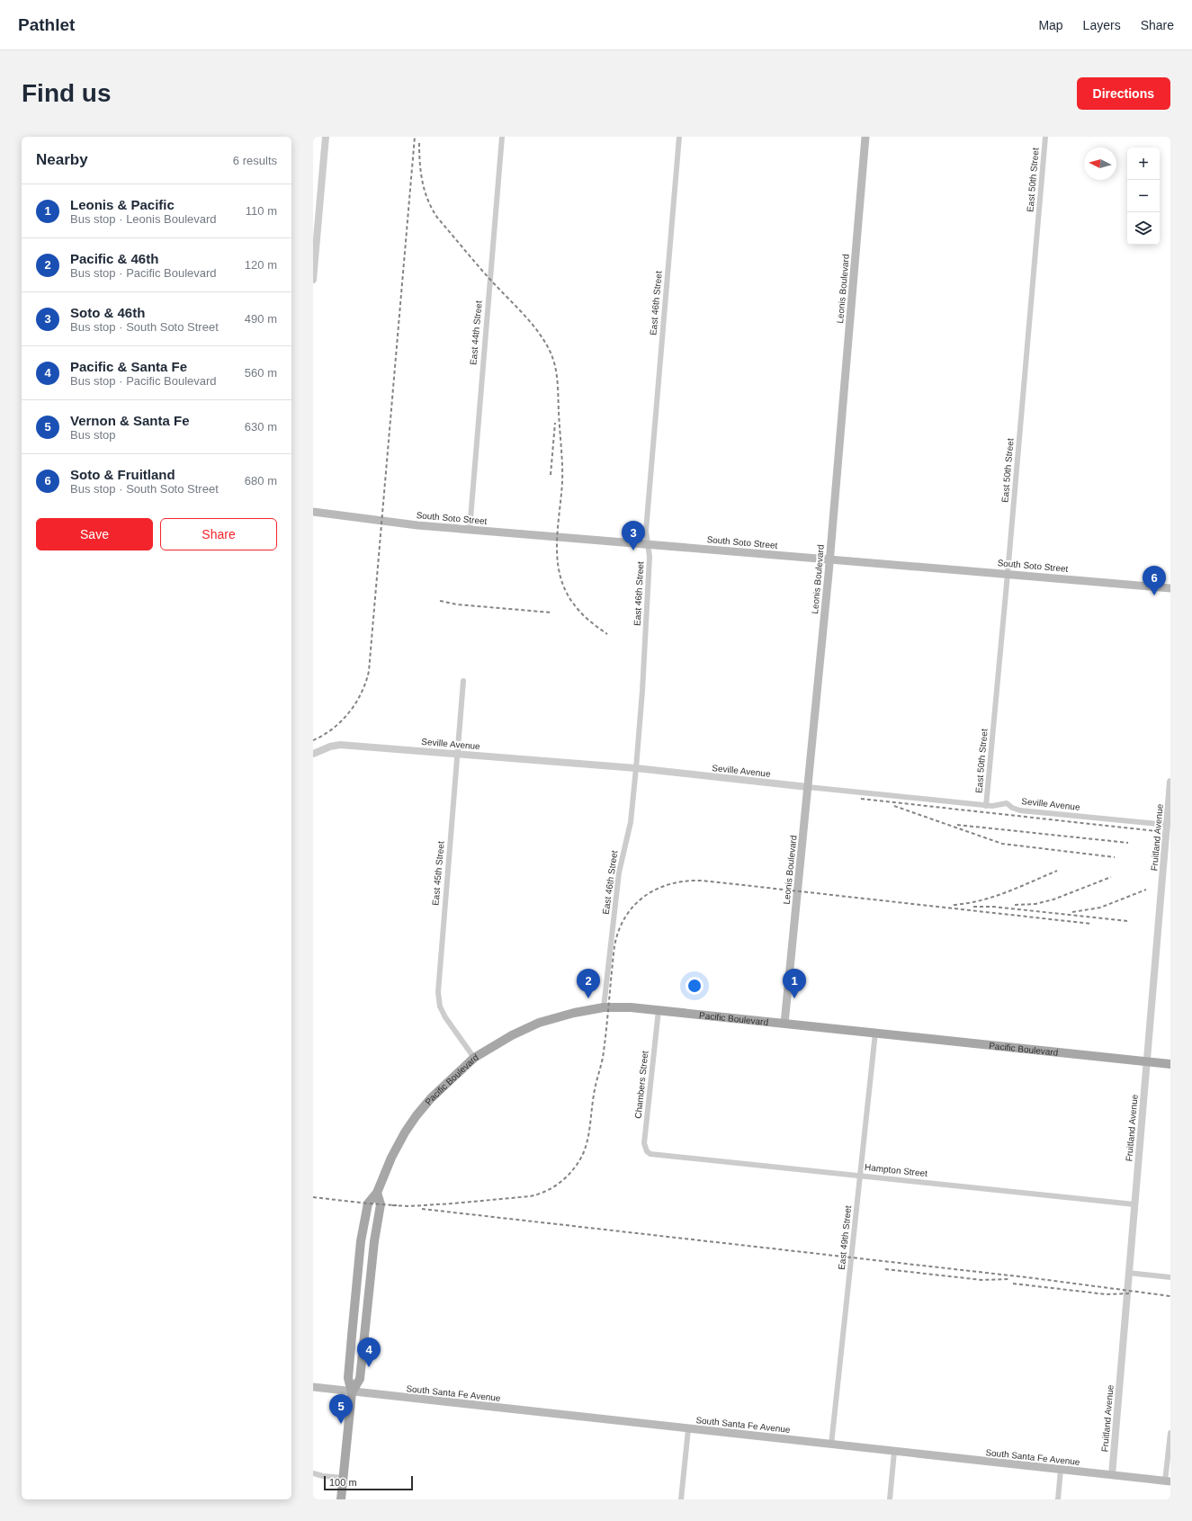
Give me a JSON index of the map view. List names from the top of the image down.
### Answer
{
  "streets": {
    "main road": [
      "Leonis Boulevard",
      "South Soto Street",
      "Pacific Boulevard",
      "South Santa Fe Avenue"
    ],
    "street": [
      "East 50th Street",
      "East 46th Street",
      "East 44th Street",
      "Seville Avenue",
      "Fruitland Avenue",
      "East 45th Street",
      "Chambers Street",
      "Hampton Street",
      "East 49th Street"
    ]
  },
  "crossings": [
    ["East 50th Street", "South Soto Street"],
    ["East 50th Street", "Seville Avenue"],
    ["Leonis Boulevard", "South Soto Street"],
    ["Leonis Boulevard", "Seville Avenue"],
    ["Leonis Boulevard", "Pacific Boulevard"],
    ["East 46th Street", "South Soto Street"],
    ["East 46th Street", "Seville Avenue"],
    ["East 46th Street", "Pacific Boulevard"],
    ["East 44th Street", "South Soto Street"],
    ["Seville Avenue", "Fruitland Avenue"],
    ["Seville Avenue", "East 45th Street"],
    ["Fruitland Avenue", "Pacific Boulevard"],
    ["Fruitland Avenue", "Hampton Street"],
    ["Fruitland Avenue", "South Santa Fe Avenue"],
    ["East 45th Street", "Pacific Boulevard"],
    ["Pacific Boulevard", "Chambers Street"],
    ["Pacific Boulevard", "East 49th Street"],
    ["Pacific Boulevard", "South Santa Fe Avenue"],
    ["Chambers Street", "Hampton Street"],
    ["Hampton Street", "East 49th Street"],
    ["East 49th Street", "South Santa Fe Avenue"]
  ],
  "scale_bar": "100 m",
  "north": "left",
  "page": {
    "header": "Pathlet",
    "nav": ["Map", "Layers", "Share"],
    "buttons": [
      "Directions",
      ["Save", "Share"]
    ],
    "title": "Find us",
    "heading": ["Nearby", "6 results"],
    "map_buttons": ["+", "−"],
    "list": [
      {
        "mark": "1",
        "name": "Leonis & Pacific",
        "note": "Bus stop · Leonis Boulevard",
        "value": "110 m"
      },
      {
        "mark": "2",
        "name": "Pacific & 46th",
        "note": "Bus stop · Pacific Boulevard",
        "value": "120 m"
      },
      {
        "mark": "3",
        "name": "Soto & 46th",
        "note": "Bus stop · South Soto Street",
        "value": "490 m"
      },
      {
        "mark": "4",
        "name": "Pacific & Santa Fe",
        "note": "Bus stop · Pacific Boulevard",
        "value": "560 m"
      },
      {
        "mark": "5",
        "name": "Vernon & Santa Fe",
        "note": "Bus stop",
        "value": "630 m"
      },
      {
        "mark": "6",
        "name": "Soto & Fruitland",
        "note": "Bus stop · South Soto Street",
        "value": "680 m"
      }
    ],
    "pins": [
      "3",
      "6",
      "1",
      "2",
      "4",
      "5"
    ],
    "scale": "100 m"
  }
}
